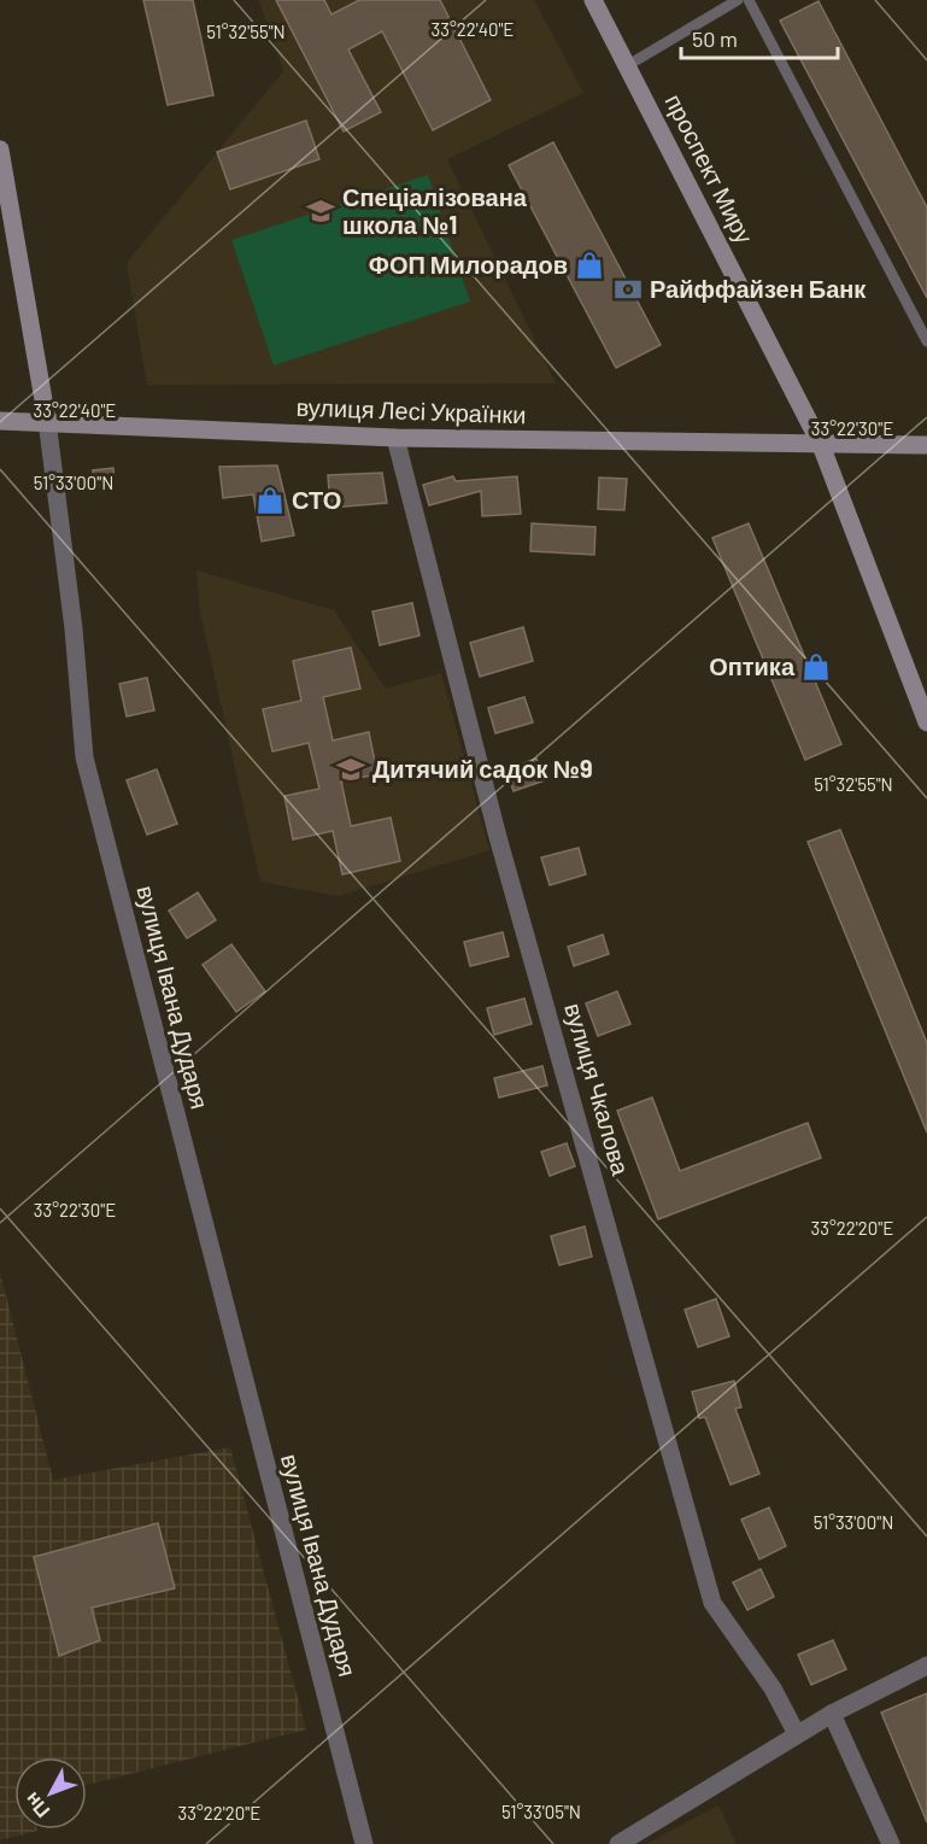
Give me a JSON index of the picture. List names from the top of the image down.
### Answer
{
  "streets": {
    "street": [
      "проспект Миру",
      "вулиця Лесі Українки",
      "вулиця Івана Дударя",
      "вулиця Чкалова"
    ]
  },
  "crossings": [
    ["проспект Миру", "вулиця Лесі Українки"],
    ["вулиця Лесі Українки", "вулиця Івана Дударя"],
    ["вулиця Лесі Українки", "вулиця Чкалова"]
  ],
  "places": {
    "school or university": ["Спеціалізована школа №1", "Дитячий садок №9"],
    "shop": ["ФОП Милорадов", "СТО", "Оптика"],
    "bank": ["Райффайзен Банк"]
  },
  "scale_bar": "50 m",
  "north": "bottom left",
  "coordinates": [
    "33°22'40\"E",
    "51°32'55\"N",
    "33°22'30\"E",
    "51°33'00\"N",
    "33°22'20\"E",
    "51°33'05\"N"
  ]
}
